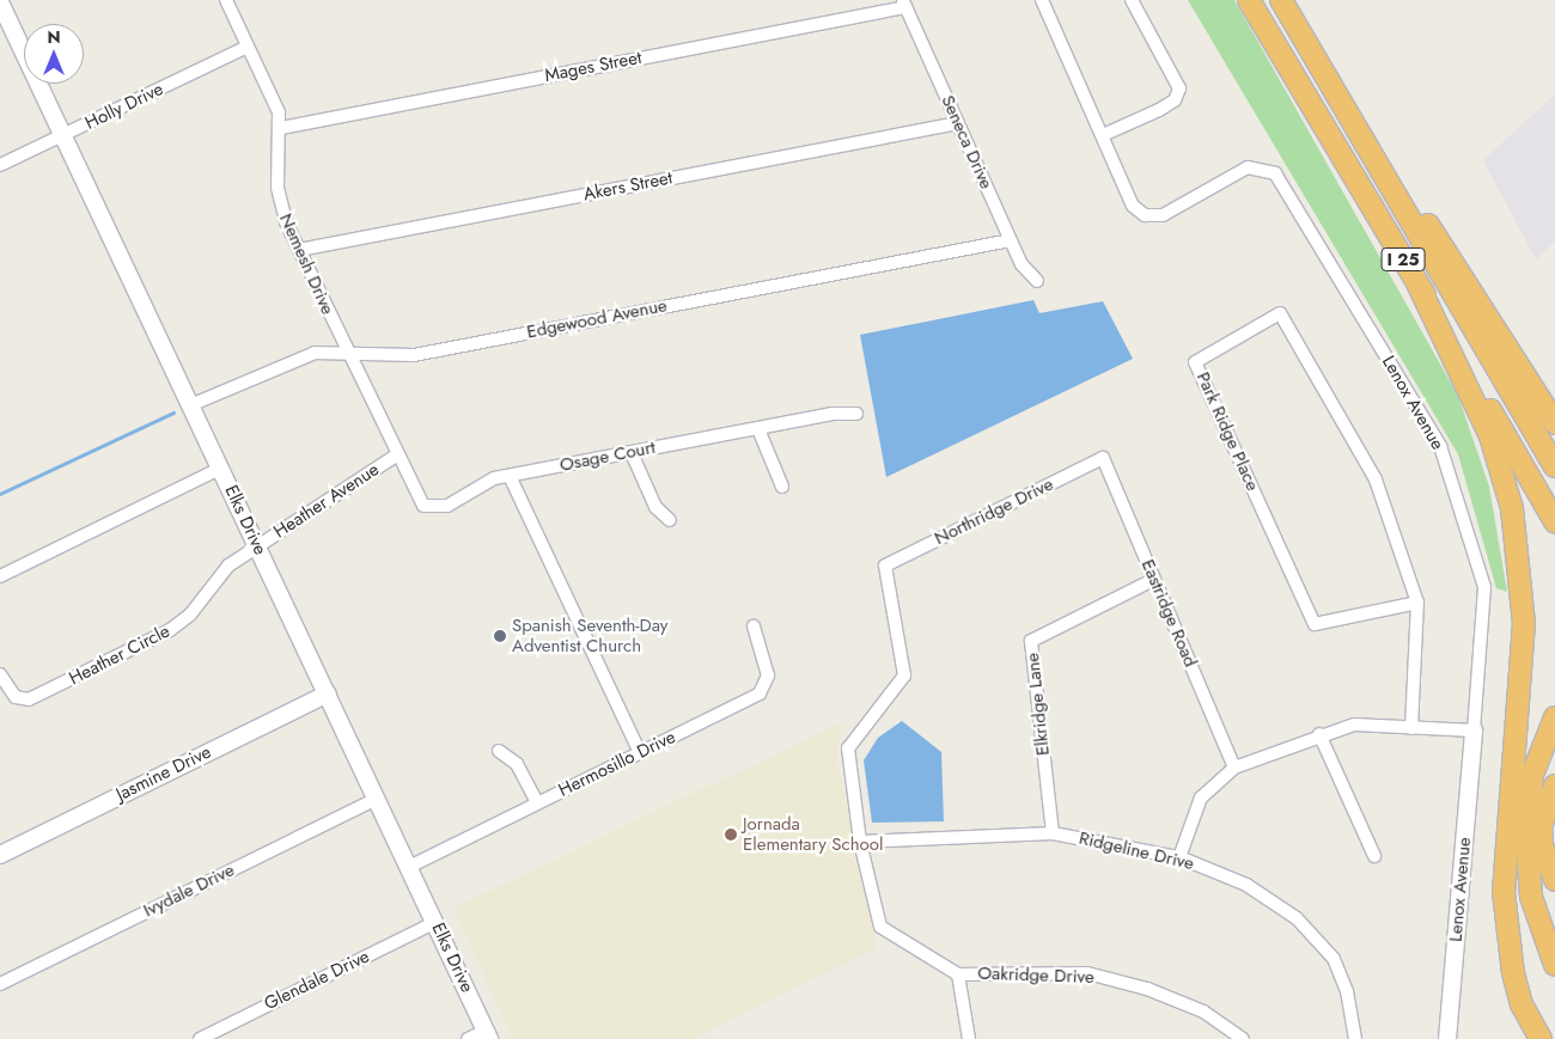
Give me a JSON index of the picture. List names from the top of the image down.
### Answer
{
  "streets": {
    "highway": ["I 25"],
    "main road": ["Lenox Avenue", "Elks Drive", "Jasmine Drive"],
    "street": [
      "Mages Street",
      "Holly Drive",
      "Seneca Drive",
      "Akers Street",
      "Nemesh Drive",
      "Edgewood Avenue",
      "Park Ridge Place",
      "Osage Court",
      "Heather Avenue",
      "Northridge Drive",
      "Eastridge Road",
      "Heather Circle",
      "Elkridge Lane",
      "Hermosillo Drive",
      "Ridgeline Drive",
      "Ivydale Drive",
      "Oakridge Drive",
      "Glendale Drive"
    ]
  },
  "crossings": [
    ["Mages Street", "Seneca Drive"],
    ["Mages Street", "Nemesh Drive"],
    ["Holly Drive", "Nemesh Drive"],
    ["Holly Drive", "Elks Drive"],
    ["Seneca Drive", "Akers Street"],
    ["Seneca Drive", "Edgewood Avenue"],
    ["Akers Street", "Nemesh Drive"],
    ["Nemesh Drive", "Edgewood Avenue"],
    ["Nemesh Drive", "Osage Court"],
    ["Nemesh Drive", "Heather Avenue"],
    ["Edgewood Avenue", "Elks Drive"],
    ["Osage Court", "Heather Avenue"],
    ["Heather Avenue", "Elks Drive"],
    ["Heather Avenue", "Heather Circle"],
    ["Northridge Drive", "Eastridge Road"],
    ["Northridge Drive", "Ridgeline Drive"],
    ["Elks Drive", "Heather Circle"],
    ["Elks Drive", "Hermosillo Drive"],
    ["Elks Drive", "Jasmine Drive"],
    ["Elks Drive", "Ivydale Drive"],
    ["Elks Drive", "Glendale Drive"],
    ["Eastridge Road", "Elkridge Lane"],
    ["Elkridge Lane", "Ridgeline Drive"]
  ],
  "places": ["Spanish Seventh-Day Adventist Church", "Jornada Elementary School"],
  "north": "top"
}
